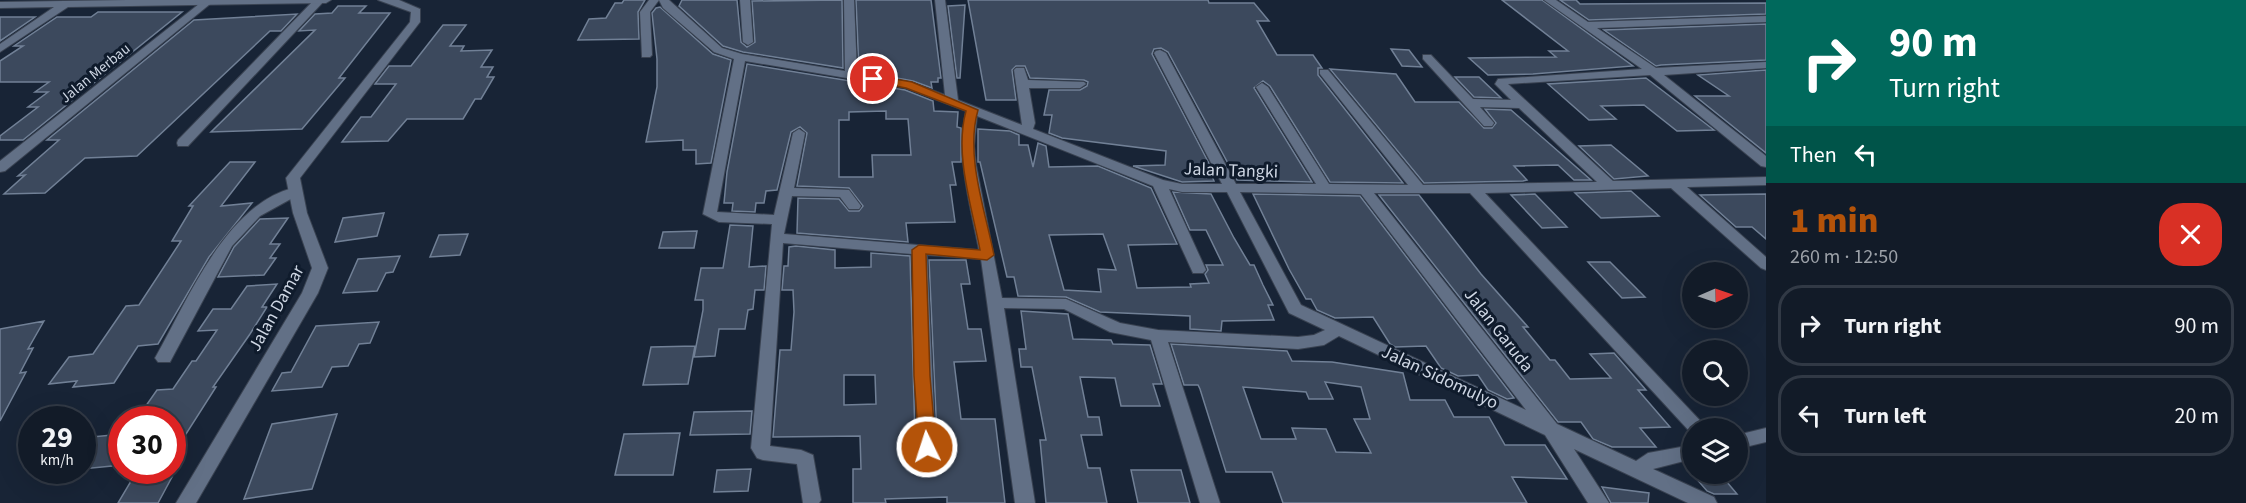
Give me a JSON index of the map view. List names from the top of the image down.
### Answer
{
  "streets": {
    "street": [
      "Jalan Merbau",
      "Jalan Tangki",
      "Jalan Damar",
      "Jalan Garuda",
      "Jalan Sidomulyo"
    ]
  },
  "crossings": [
    ["Jalan Tangki", "Jalan Garuda"],
    ["Jalan Tangki", "Jalan Sidomulyo"],
    ["Jalan Garuda", "Jalan Sidomulyo"]
  ],
  "north": "right",
  "page": {
    "turn": ["90 m", "Turn right"],
    "then": "Then",
    "heading": ["1 min", "260 m · 12:50"],
    "list": [
      {
        "name": "Turn right",
        "value": "90 m"
      },
      {
        "name": "Turn left",
        "value": "20 m"
      }
    ],
    "speed": "29 km/h",
    "limit": "30"
  }
}
